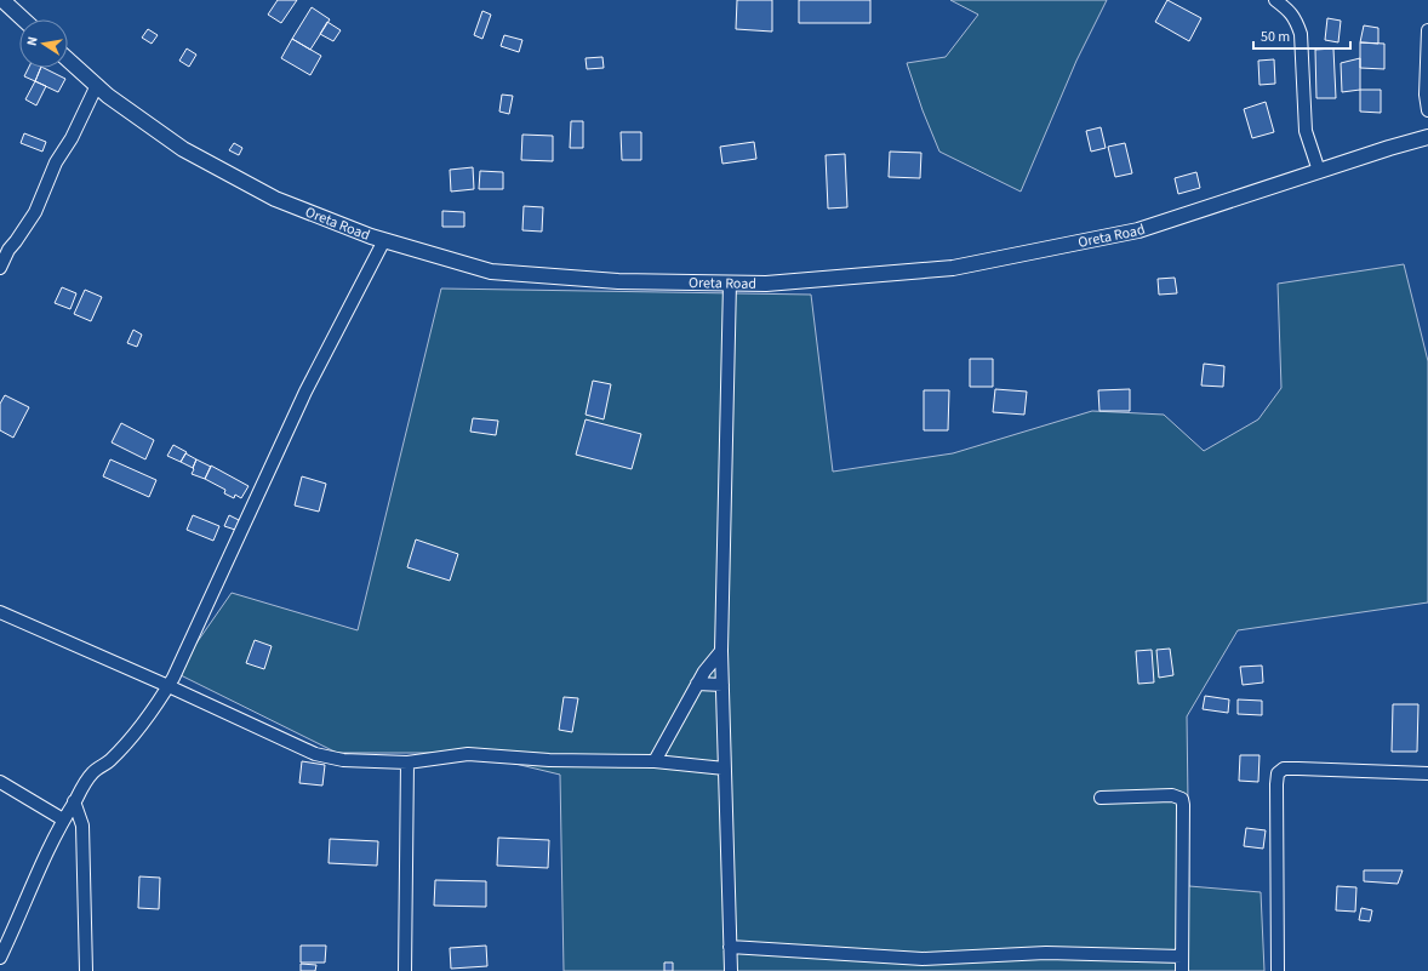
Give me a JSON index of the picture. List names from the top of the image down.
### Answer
{
  "streets": {
    "street": ["Oreta Road"]
  },
  "scale_bar": "50 m",
  "north": "left"
}
